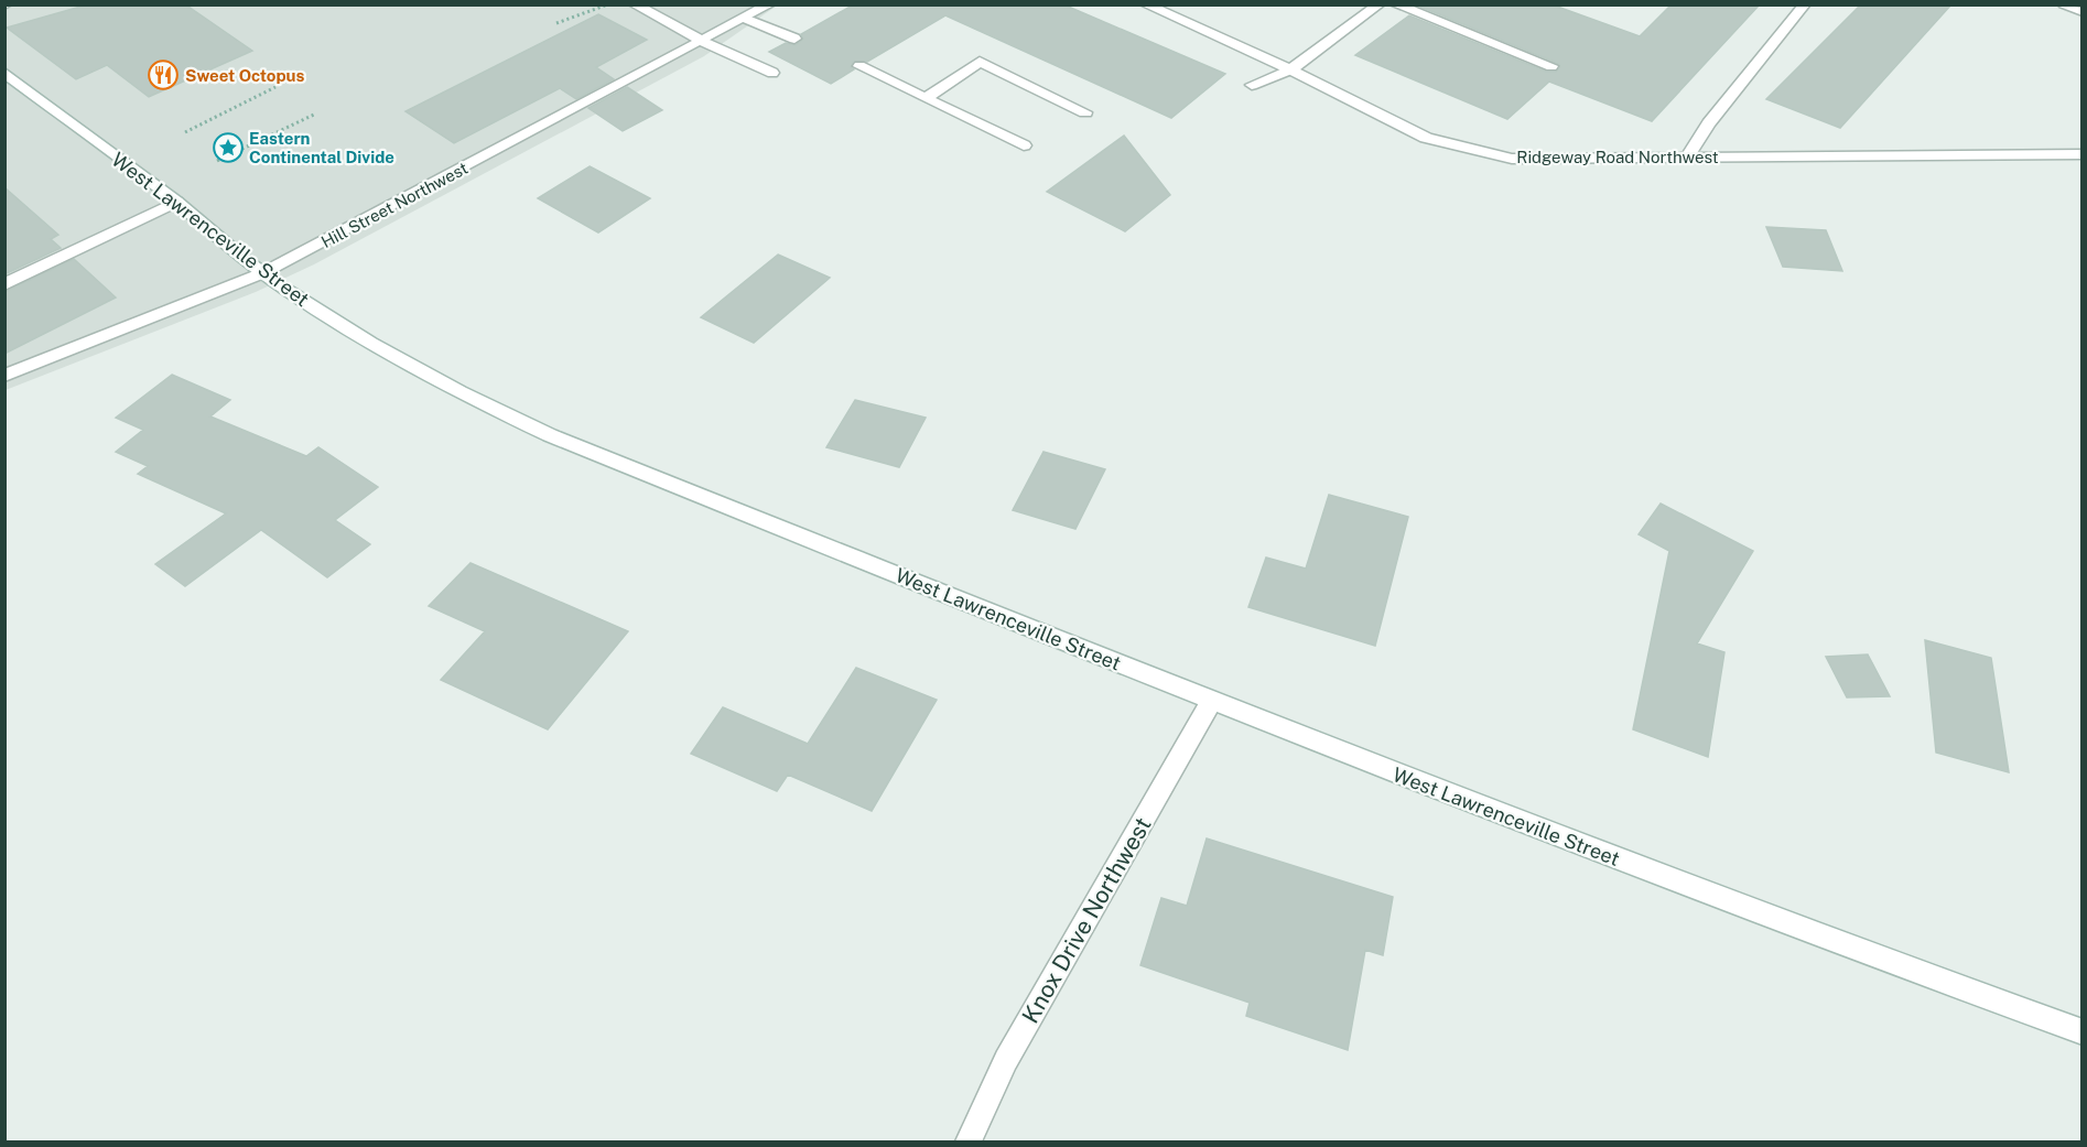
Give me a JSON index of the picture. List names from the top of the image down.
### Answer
{
  "streets": {
    "street": [
      "Ridgeway Road Northwest",
      "Hill Street Northwest",
      "West Lawrenceville Street",
      "Knox Drive Northwest"
    ]
  },
  "crossings": [
    ["Hill Street Northwest", "West Lawrenceville Street"],
    ["West Lawrenceville Street", "Knox Drive Northwest"]
  ],
  "places": {
    "restaurant": ["Sweet Octopus"],
    "place": ["Eastern Continental Divide"]
  }
}
